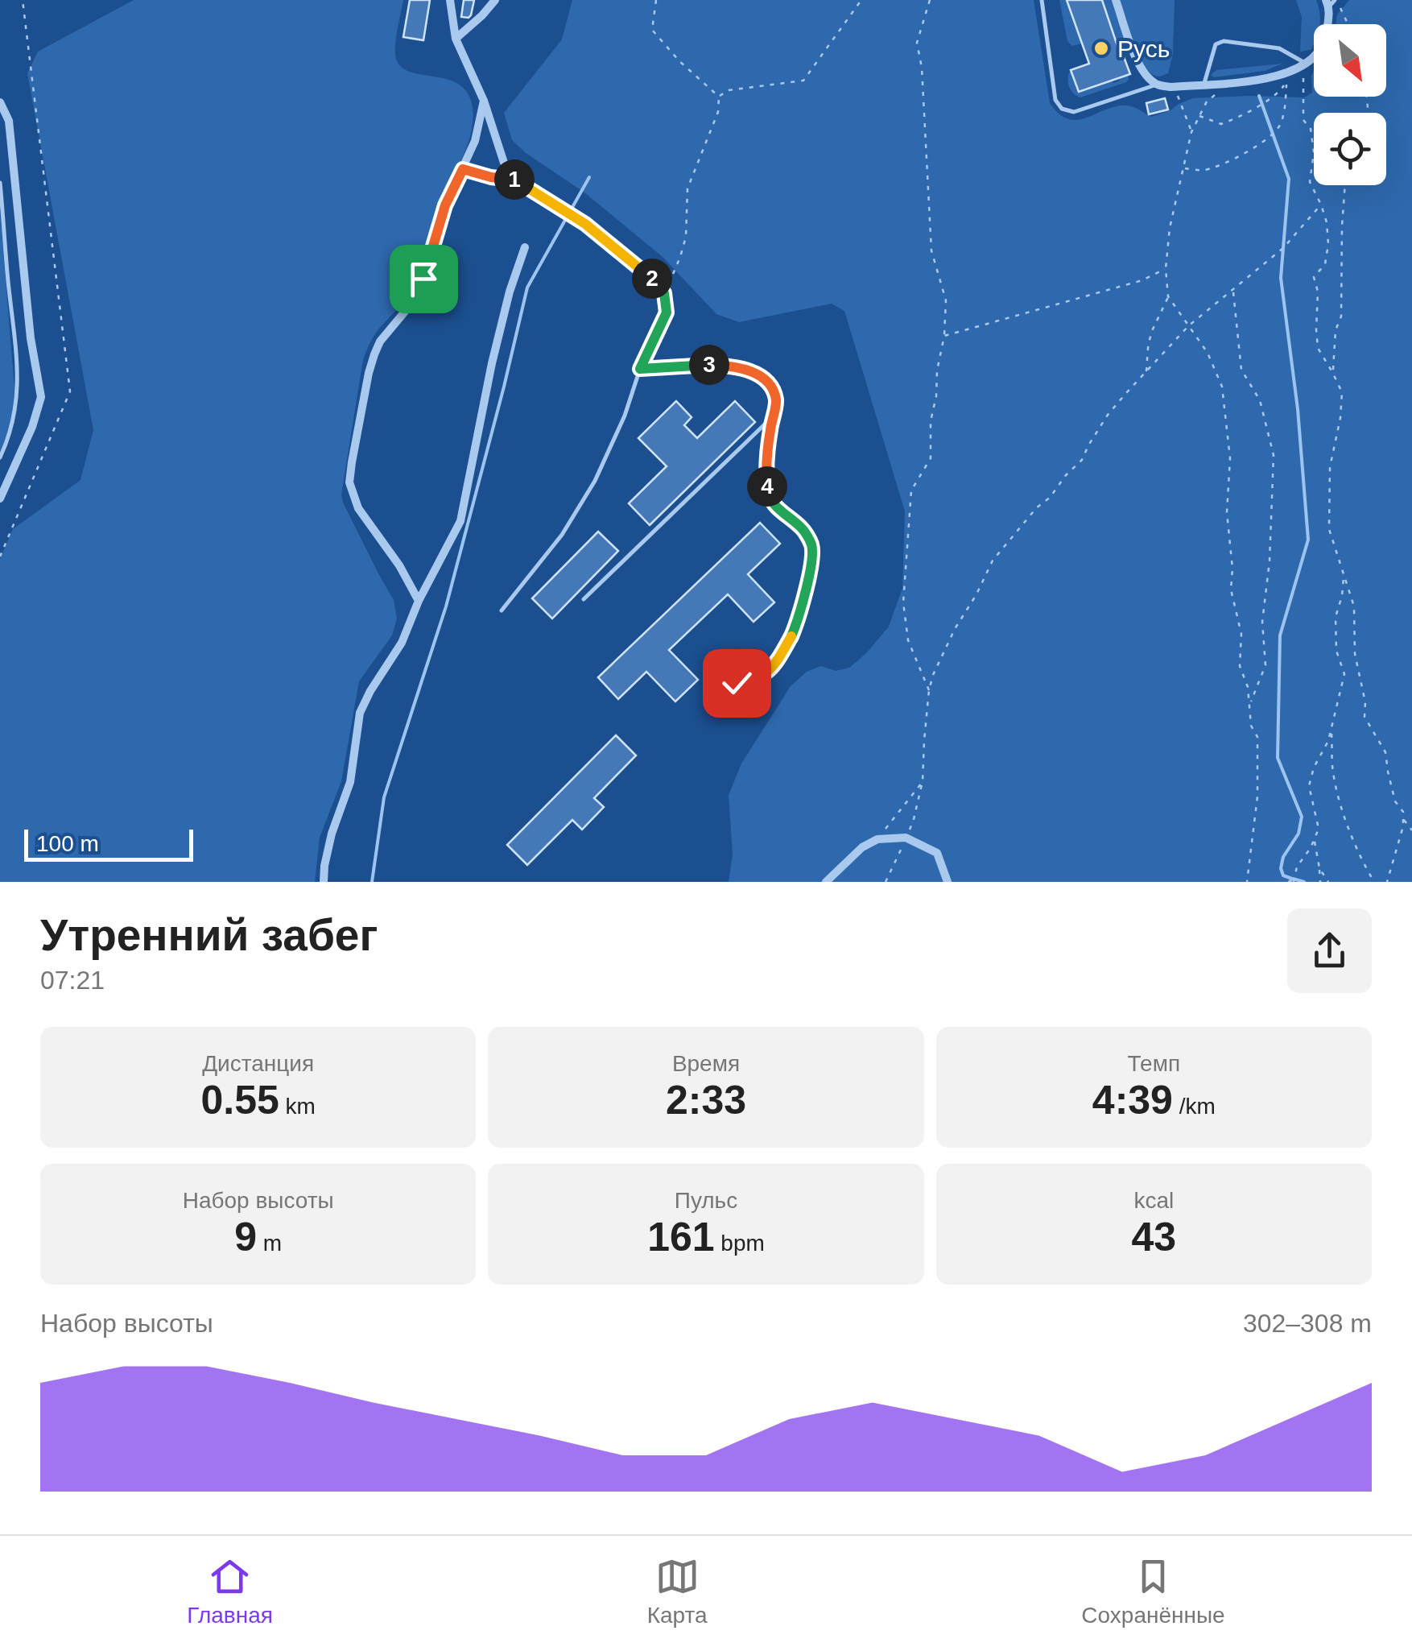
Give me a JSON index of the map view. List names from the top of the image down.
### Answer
{
  "places": ["Русь"],
  "scale_bar": "100 m",
  "north": "bottom right",
  "page": {
    "pins": [
      "1",
      "2",
      "3",
      "4"
    ],
    "scale": "100 m",
    "heading": ["Утренний забег", "07:21"],
    "stats": [
      ["Дистанция", "0.55 km"],
      ["Время", "2:33"],
      ["Темп", "4:39 /km"],
      ["Набор высоты", "9 m"],
      ["Пульс", "161 bpm"],
      ["kcal", "43"]
    ],
    "chart": ["Набор высоты", "302–308 m"],
    "tabs": ["Главная", "Карта", "Сохранённые"]
  }
}
